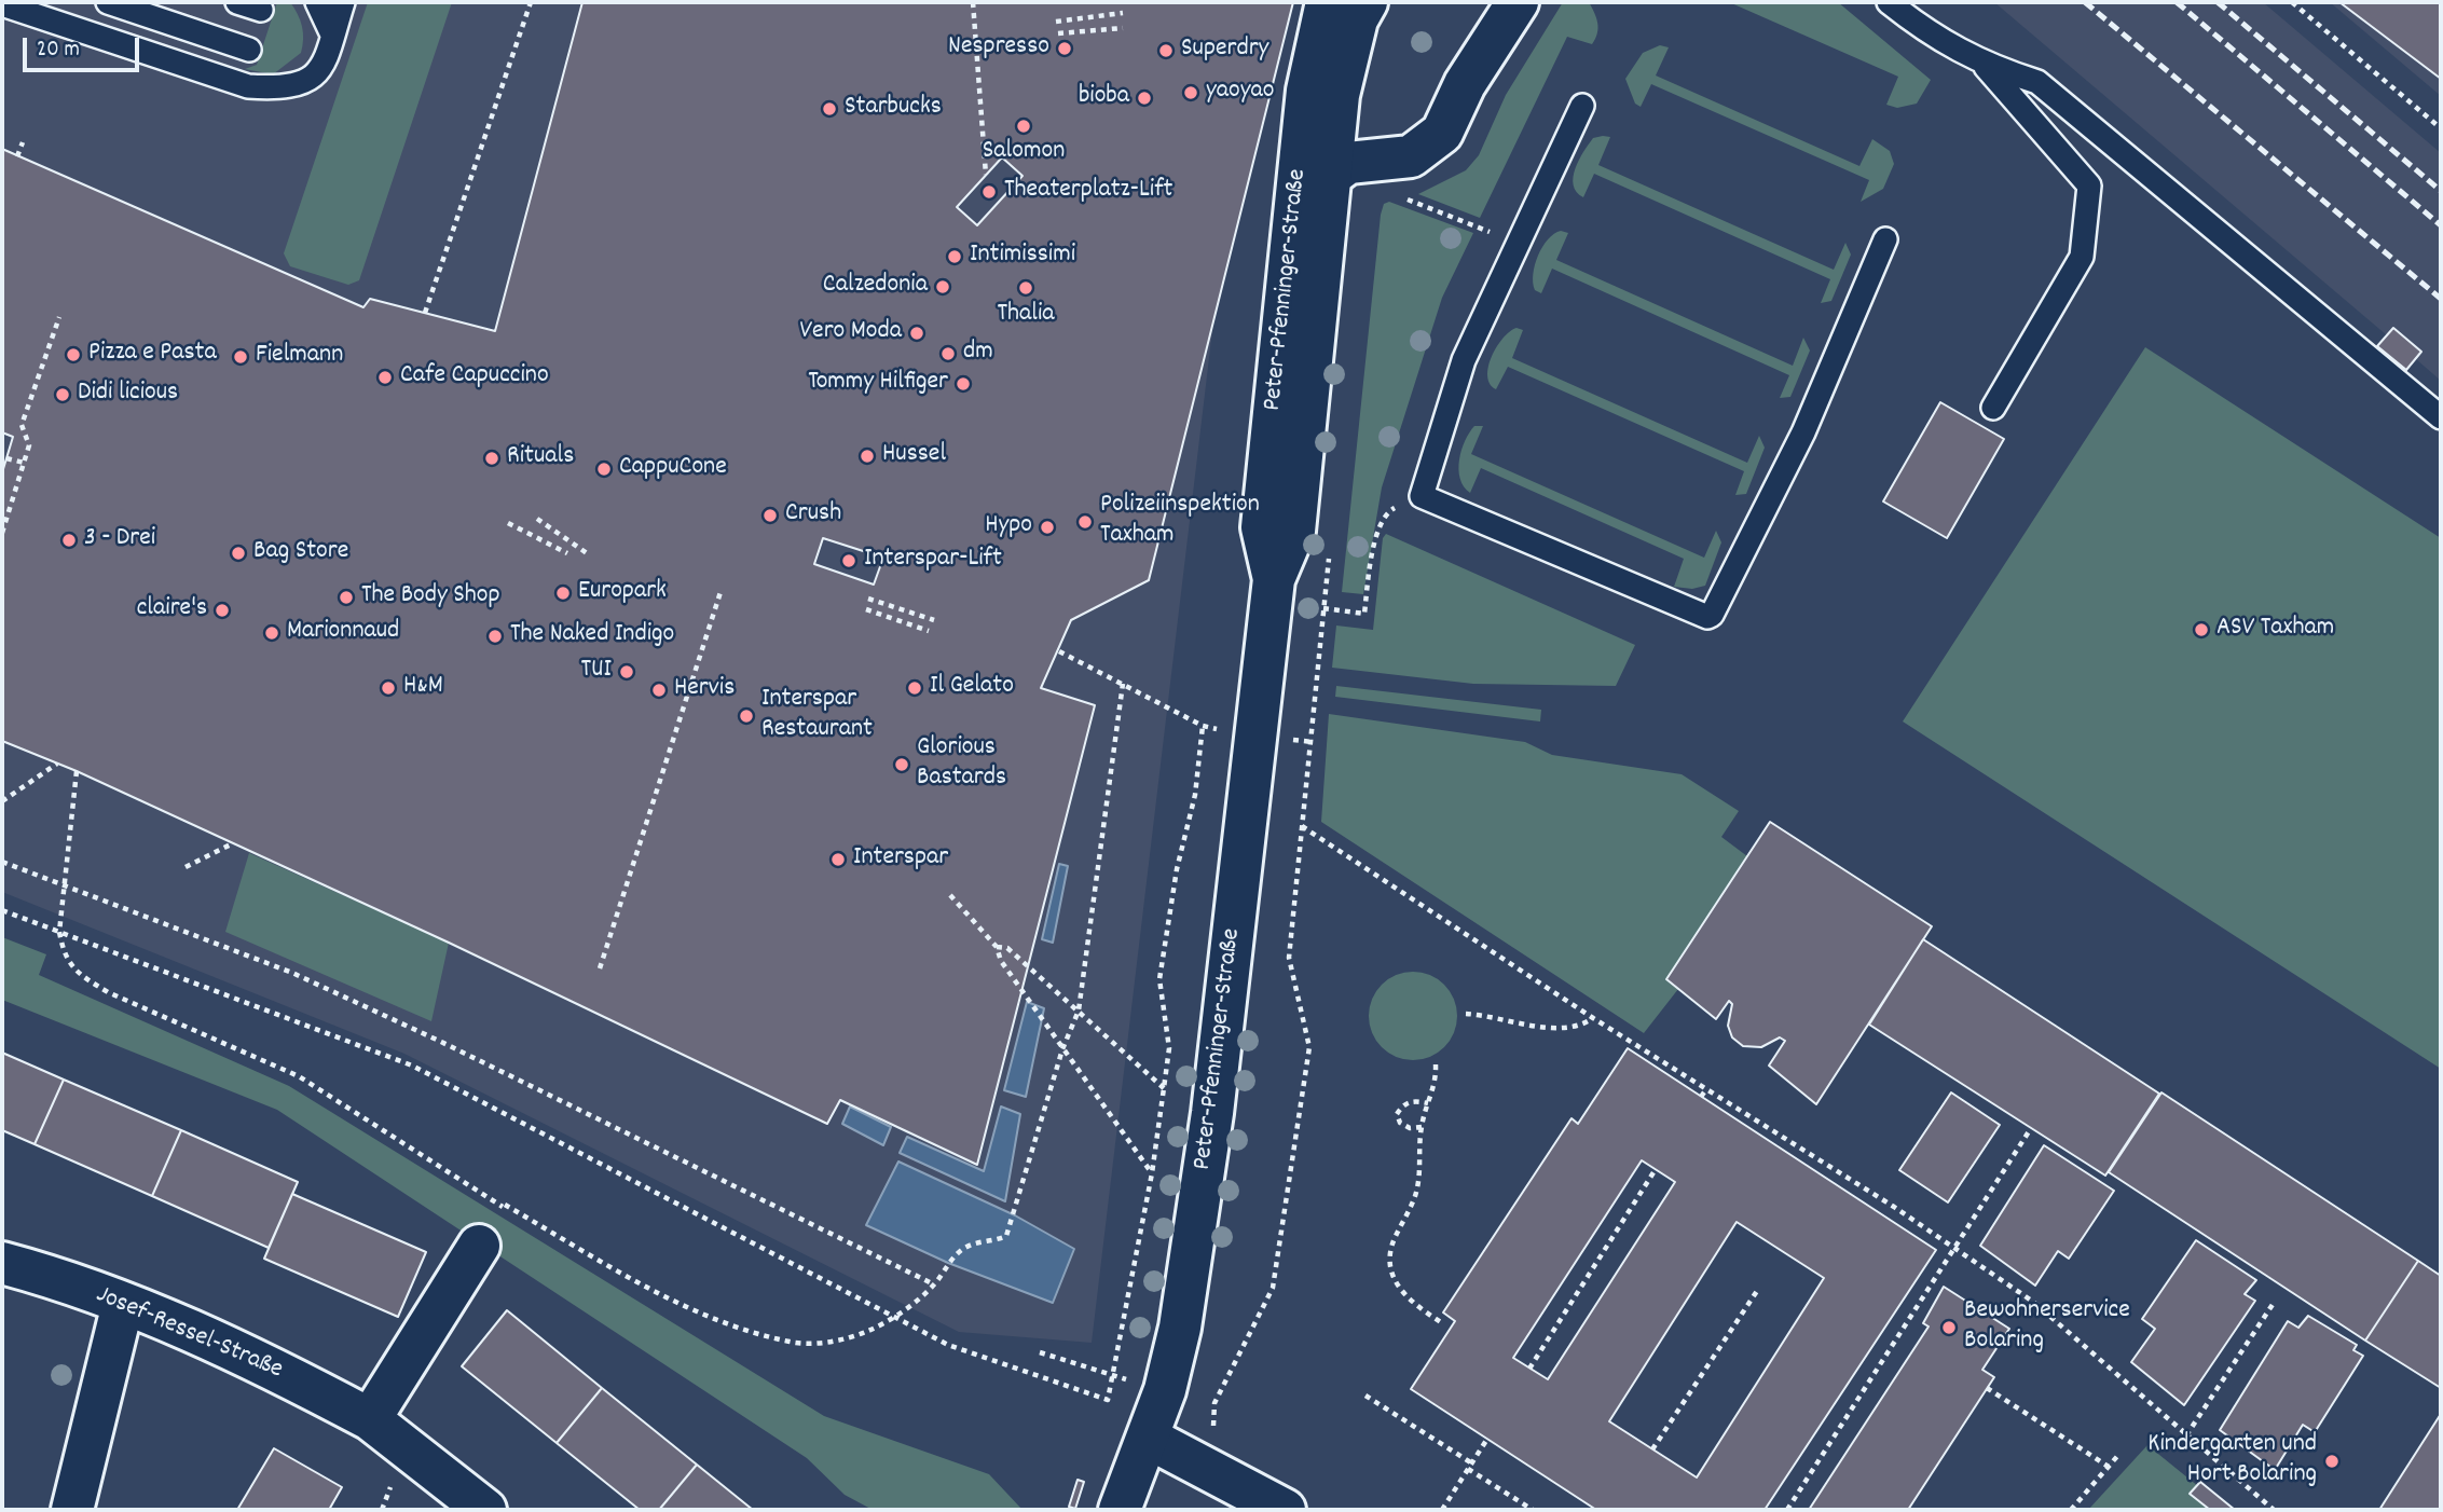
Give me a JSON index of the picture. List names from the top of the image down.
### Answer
{
  "streets": {
    "street": ["Peter-Pfenninger-Straße", "Josef-Ressel-Straße"]
  },
  "places": [
    "Nespresso",
    "Superdry",
    "yaoyao",
    "bioba",
    "Starbucks",
    "Salomon",
    "Theaterplatz-Lift",
    "Intimissimi",
    "Calzedonia",
    "Thalia",
    "Vero Moda",
    "dm",
    "Pizza e Pasta",
    "Fielmann",
    "Cafe Capuccino",
    "Tommy Hilfiger",
    "Didi licious",
    "Hussel",
    "Rituals",
    "CappuCone",
    "Crush",
    "Polizeiinspektion Taxham",
    "Hypo",
    "3 - Drei",
    "Bag Store",
    "Interspar-Lift",
    "Europark",
    "The Body Shop",
    "claire's",
    "ASV Taxham",
    "Marionnaud",
    "The Naked Indigo",
    "TUI",
    "H&M",
    "Il Gelato",
    "Hervis",
    "Interspar Restaurant",
    "Glorious Bastards",
    "Interspar",
    "Bewohnerservice Bolaring",
    "Kindergarten und Hort Bolaring"
  ],
  "scale_bar": "20 m"
}
